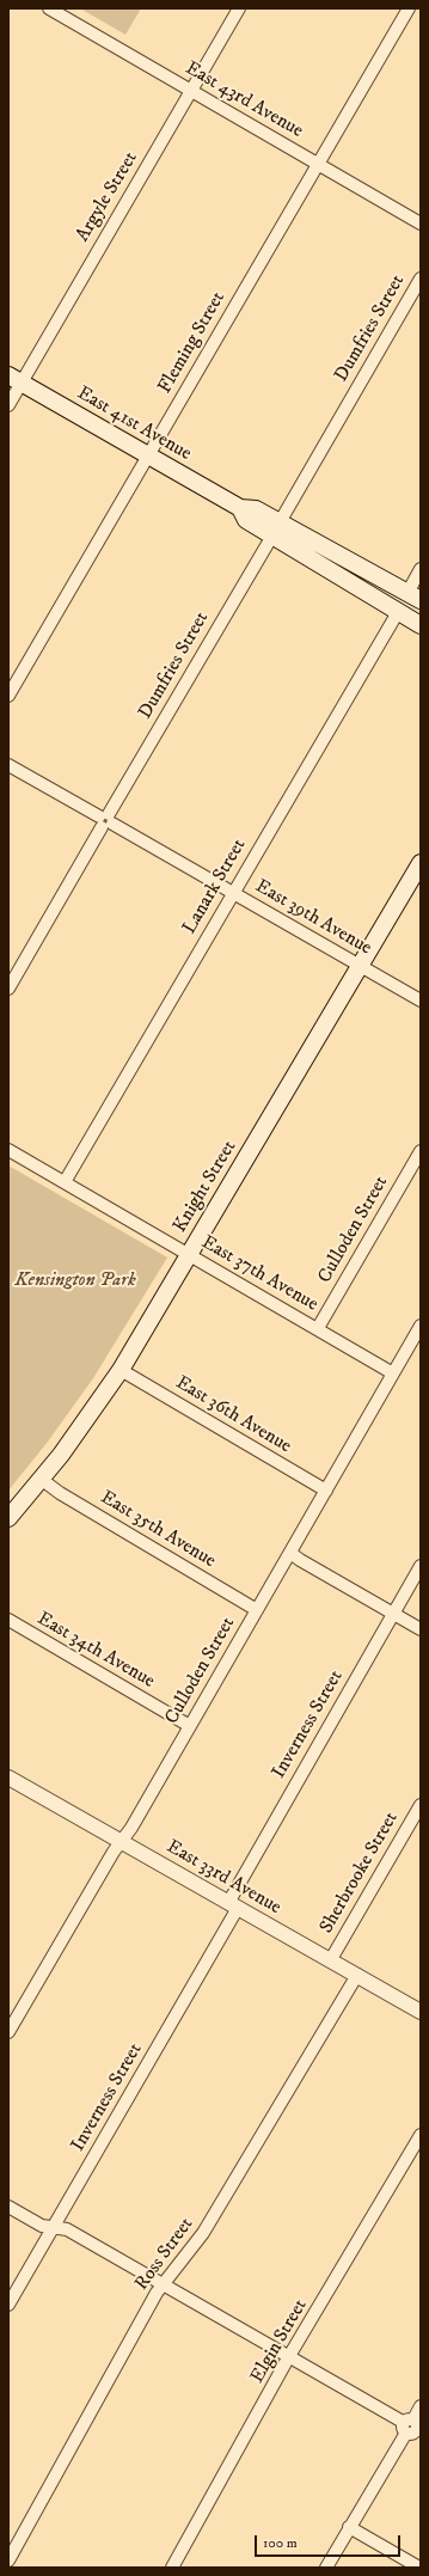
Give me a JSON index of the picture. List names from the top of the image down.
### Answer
{
  "streets": {
    "main road": ["East 41st Avenue", "Knight Street"],
    "street": [
      "East 43rd Avenue",
      "Argyle Street",
      "Dumfries Street",
      "Fleming Street",
      "Lanark Street",
      "East 39th Avenue",
      "Culloden Street",
      "East 37th Avenue",
      "East 36th Avenue",
      "East 35th Avenue",
      "East 34th Avenue",
      "Inverness Street",
      "Sherbrooke Street",
      "East 33rd Avenue",
      "Ross Street",
      "Elgin Street"
    ]
  },
  "crossings": [
    ["East 43rd Avenue", "Argyle Street"],
    ["East 43rd Avenue", "Fleming Street"],
    ["Argyle Street", "East 41st Avenue"],
    ["Dumfries Street", "East 41st Avenue"],
    ["Dumfries Street", "East 39th Avenue"],
    ["Fleming Street", "East 41st Avenue"],
    ["East 41st Avenue", "Lanark Street"],
    ["Lanark Street", "East 39th Avenue"],
    ["Lanark Street", "East 37th Avenue"],
    ["East 39th Avenue", "Knight Street"],
    ["Knight Street", "East 37th Avenue"],
    ["Knight Street", "East 36th Avenue"],
    ["Knight Street", "East 35th Avenue"],
    ["Culloden Street", "East 37th Avenue"],
    ["Culloden Street", "East 36th Avenue"],
    ["Culloden Street", "East 35th Avenue"],
    ["Culloden Street", "East 34th Avenue"],
    ["Culloden Street", "East 33rd Avenue"],
    ["Inverness Street", "East 33rd Avenue"],
    ["Sherbrooke Street", "East 33rd Avenue"],
    ["East 33rd Avenue", "Ross Street"]
  ],
  "parks": ["Kensington Park"],
  "scale_bar": "100 m"
}
